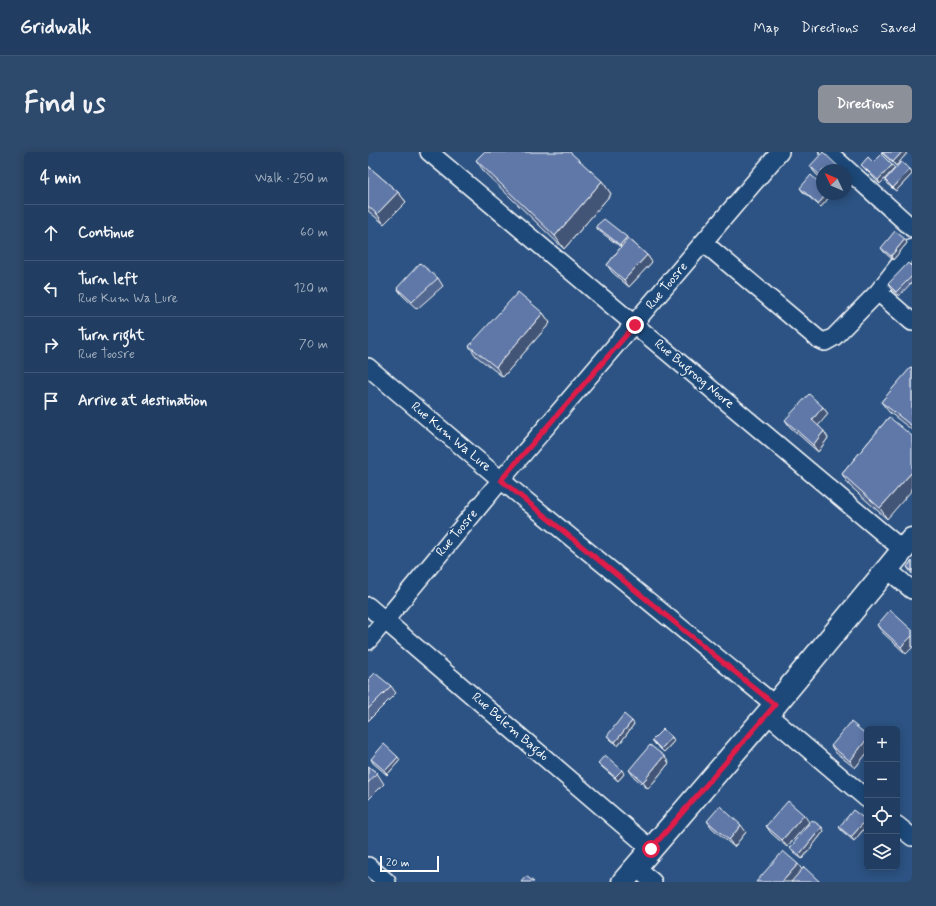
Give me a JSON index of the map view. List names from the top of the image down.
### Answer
{
  "streets": {
    "street": [
      "Rue Toosre",
      "Rue Bugroog Noore",
      "Rue Kum Wa Lure",
      "Rue Belem Bagdo"
    ]
  },
  "crossings": [
    ["Rue Toosre", "Rue Bugroog Noore"],
    ["Rue Toosre", "Rue Kum Wa Lure"],
    ["Rue Toosre", "Rue Belem Bagdo"]
  ],
  "scale_bar": "20 m",
  "north": "top left",
  "page": {
    "header": "Gridwalk",
    "nav": ["Map", "Directions", "Saved"],
    "buttons": "Directions",
    "title": "Find us",
    "heading": ["4 min", "Walk · 250 m"],
    "list": [
      ["Continue", "60 m"],
      ["Turn left", "Rue Kum Wa Lure", "120 m"],
      ["Turn right", "Rue Toosre", "70 m"],
      "Arrive at destination"
    ],
    "map_buttons": ["+", "−"],
    "scale": "20 m"
  }
}
